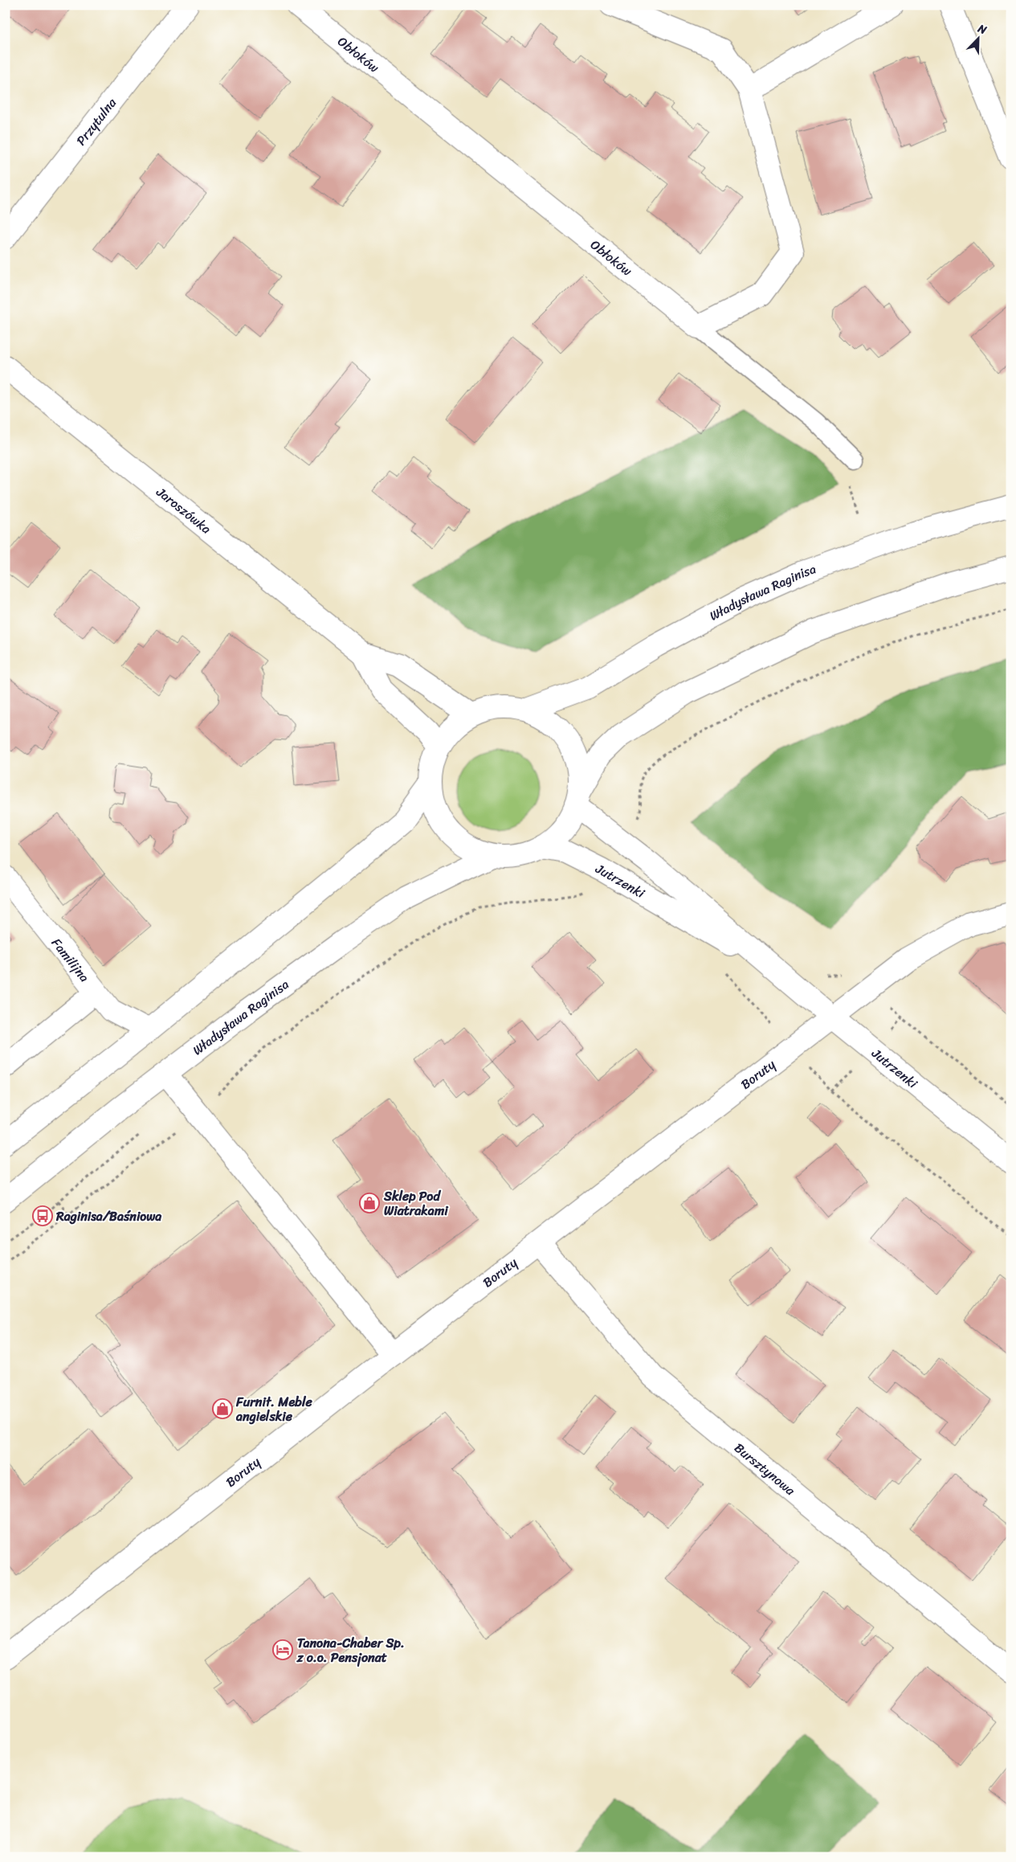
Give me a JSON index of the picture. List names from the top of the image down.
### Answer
{
  "streets": {
    "street": [
      "Obłoków",
      "Przytulna",
      "Jaroszówka",
      "Władysława Raginisa",
      "Jutrzenki",
      "Familijna",
      "Boruty",
      "Bursztynowa"
    ]
  },
  "crossings": [
    ["Jutrzenki", "Boruty"],
    ["Boruty", "Bursztynowa"]
  ],
  "places": {
    "shop": ["Sklep Pod Wiatrakami", "Furnit. Meble angielskie"],
    "bus stop": ["Raginisa/Baśniowa"],
    "hotel": ["Tanona-Chaber Sp. z o.o. Pensjonat"]
  },
  "north": "top right"
}
